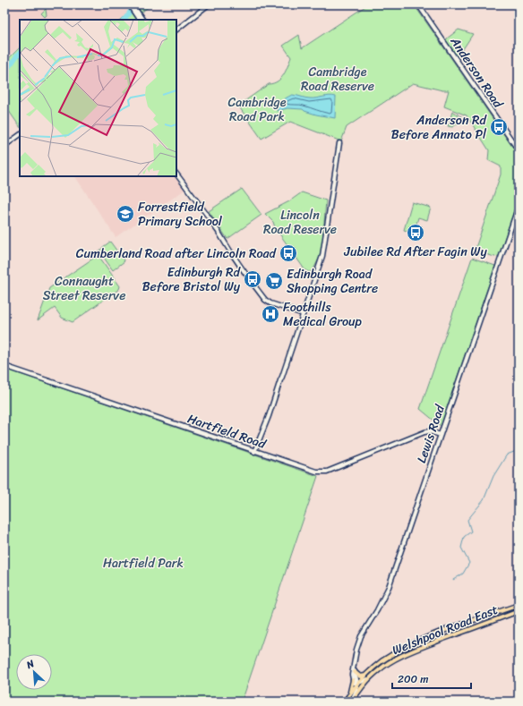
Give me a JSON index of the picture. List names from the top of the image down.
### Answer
{
  "streets": {
    "main road": ["Welshpool Road East"],
    "street": ["Anderson Road", "Hartfield Road", "Lewis Road"]
  },
  "crossings": [
    ["Hartfield Road", "Lewis Road"],
    ["Lewis Road", "Welshpool Road East"]
  ],
  "parks": [
    "Cambridge Road Reserve",
    "Cambridge Road Park",
    "Lincoln Road Reserve",
    "Connaught Street Reserve",
    "Hartfield Park"
  ],
  "places": {
    "bus stop": [
      "Anderson Rd Before Annato Pl",
      "Jubilee Rd After Fagin Wy",
      "Cumberland Road after Lincoln Road",
      "Edinburgh Rd Before Bristol Wy"
    ],
    "school or university": ["Forrestfield Primary School"],
    "supermarket": ["Edinburgh Road Shopping Centre"],
    "hospital": ["Foothills Medical Group"]
  },
  "scale_bar": "200 m",
  "north": "top left"
}
